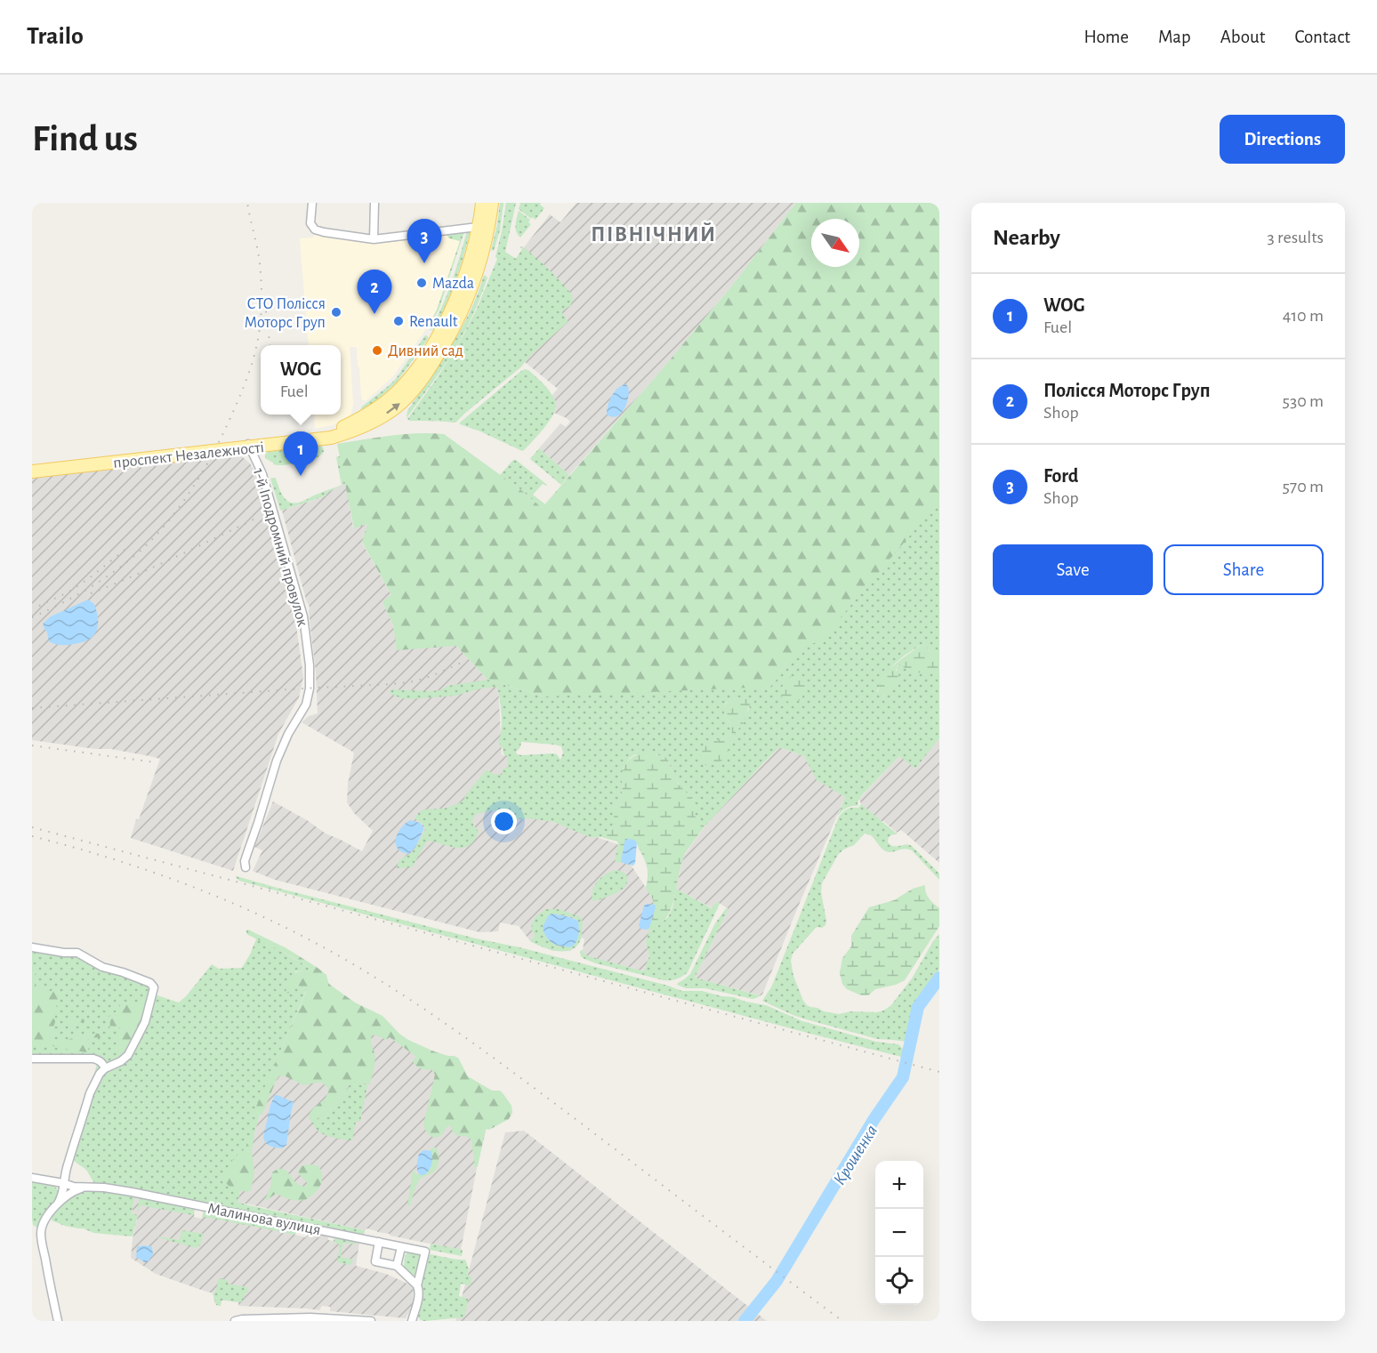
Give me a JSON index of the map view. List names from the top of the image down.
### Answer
{
  "streets": {
    "main road": ["проспект Незалежності"],
    "street": ["1-й Іподромний провулок", "Малинова вулиця"]
  },
  "crossings": [
    ["проспект Незалежності", "1-й Іподромний провулок"]
  ],
  "districts": ["ПІВНІЧНИЙ"],
  "water": ["Крошенка"],
  "places": [
    "Mazda",
    "СТО Полісся Моторс Груп",
    "Renault",
    "Дивний сад"
  ],
  "north": "bottom right",
  "page": {
    "header": "Trailo",
    "nav": [
      "Home",
      "Map",
      "About",
      "Contact"
    ],
    "buttons": [
      "Directions",
      ["Save", "Share"]
    ],
    "title": "Find us",
    "heading": ["Nearby", "3 results"],
    "pins": ["3", "2", "1"],
    "list": [
      {
        "mark": "1",
        "name": "WOG",
        "note": "Fuel",
        "value": "410 m"
      },
      {
        "mark": "2",
        "name": "Полісся Моторс Груп",
        "note": "Shop",
        "value": "530 m"
      },
      {
        "mark": "3",
        "name": "Ford",
        "note": "Shop",
        "value": "570 m"
      }
    ],
    "popup": ["WOG", "Fuel"],
    "map_buttons": ["+", "−"]
  }
}
